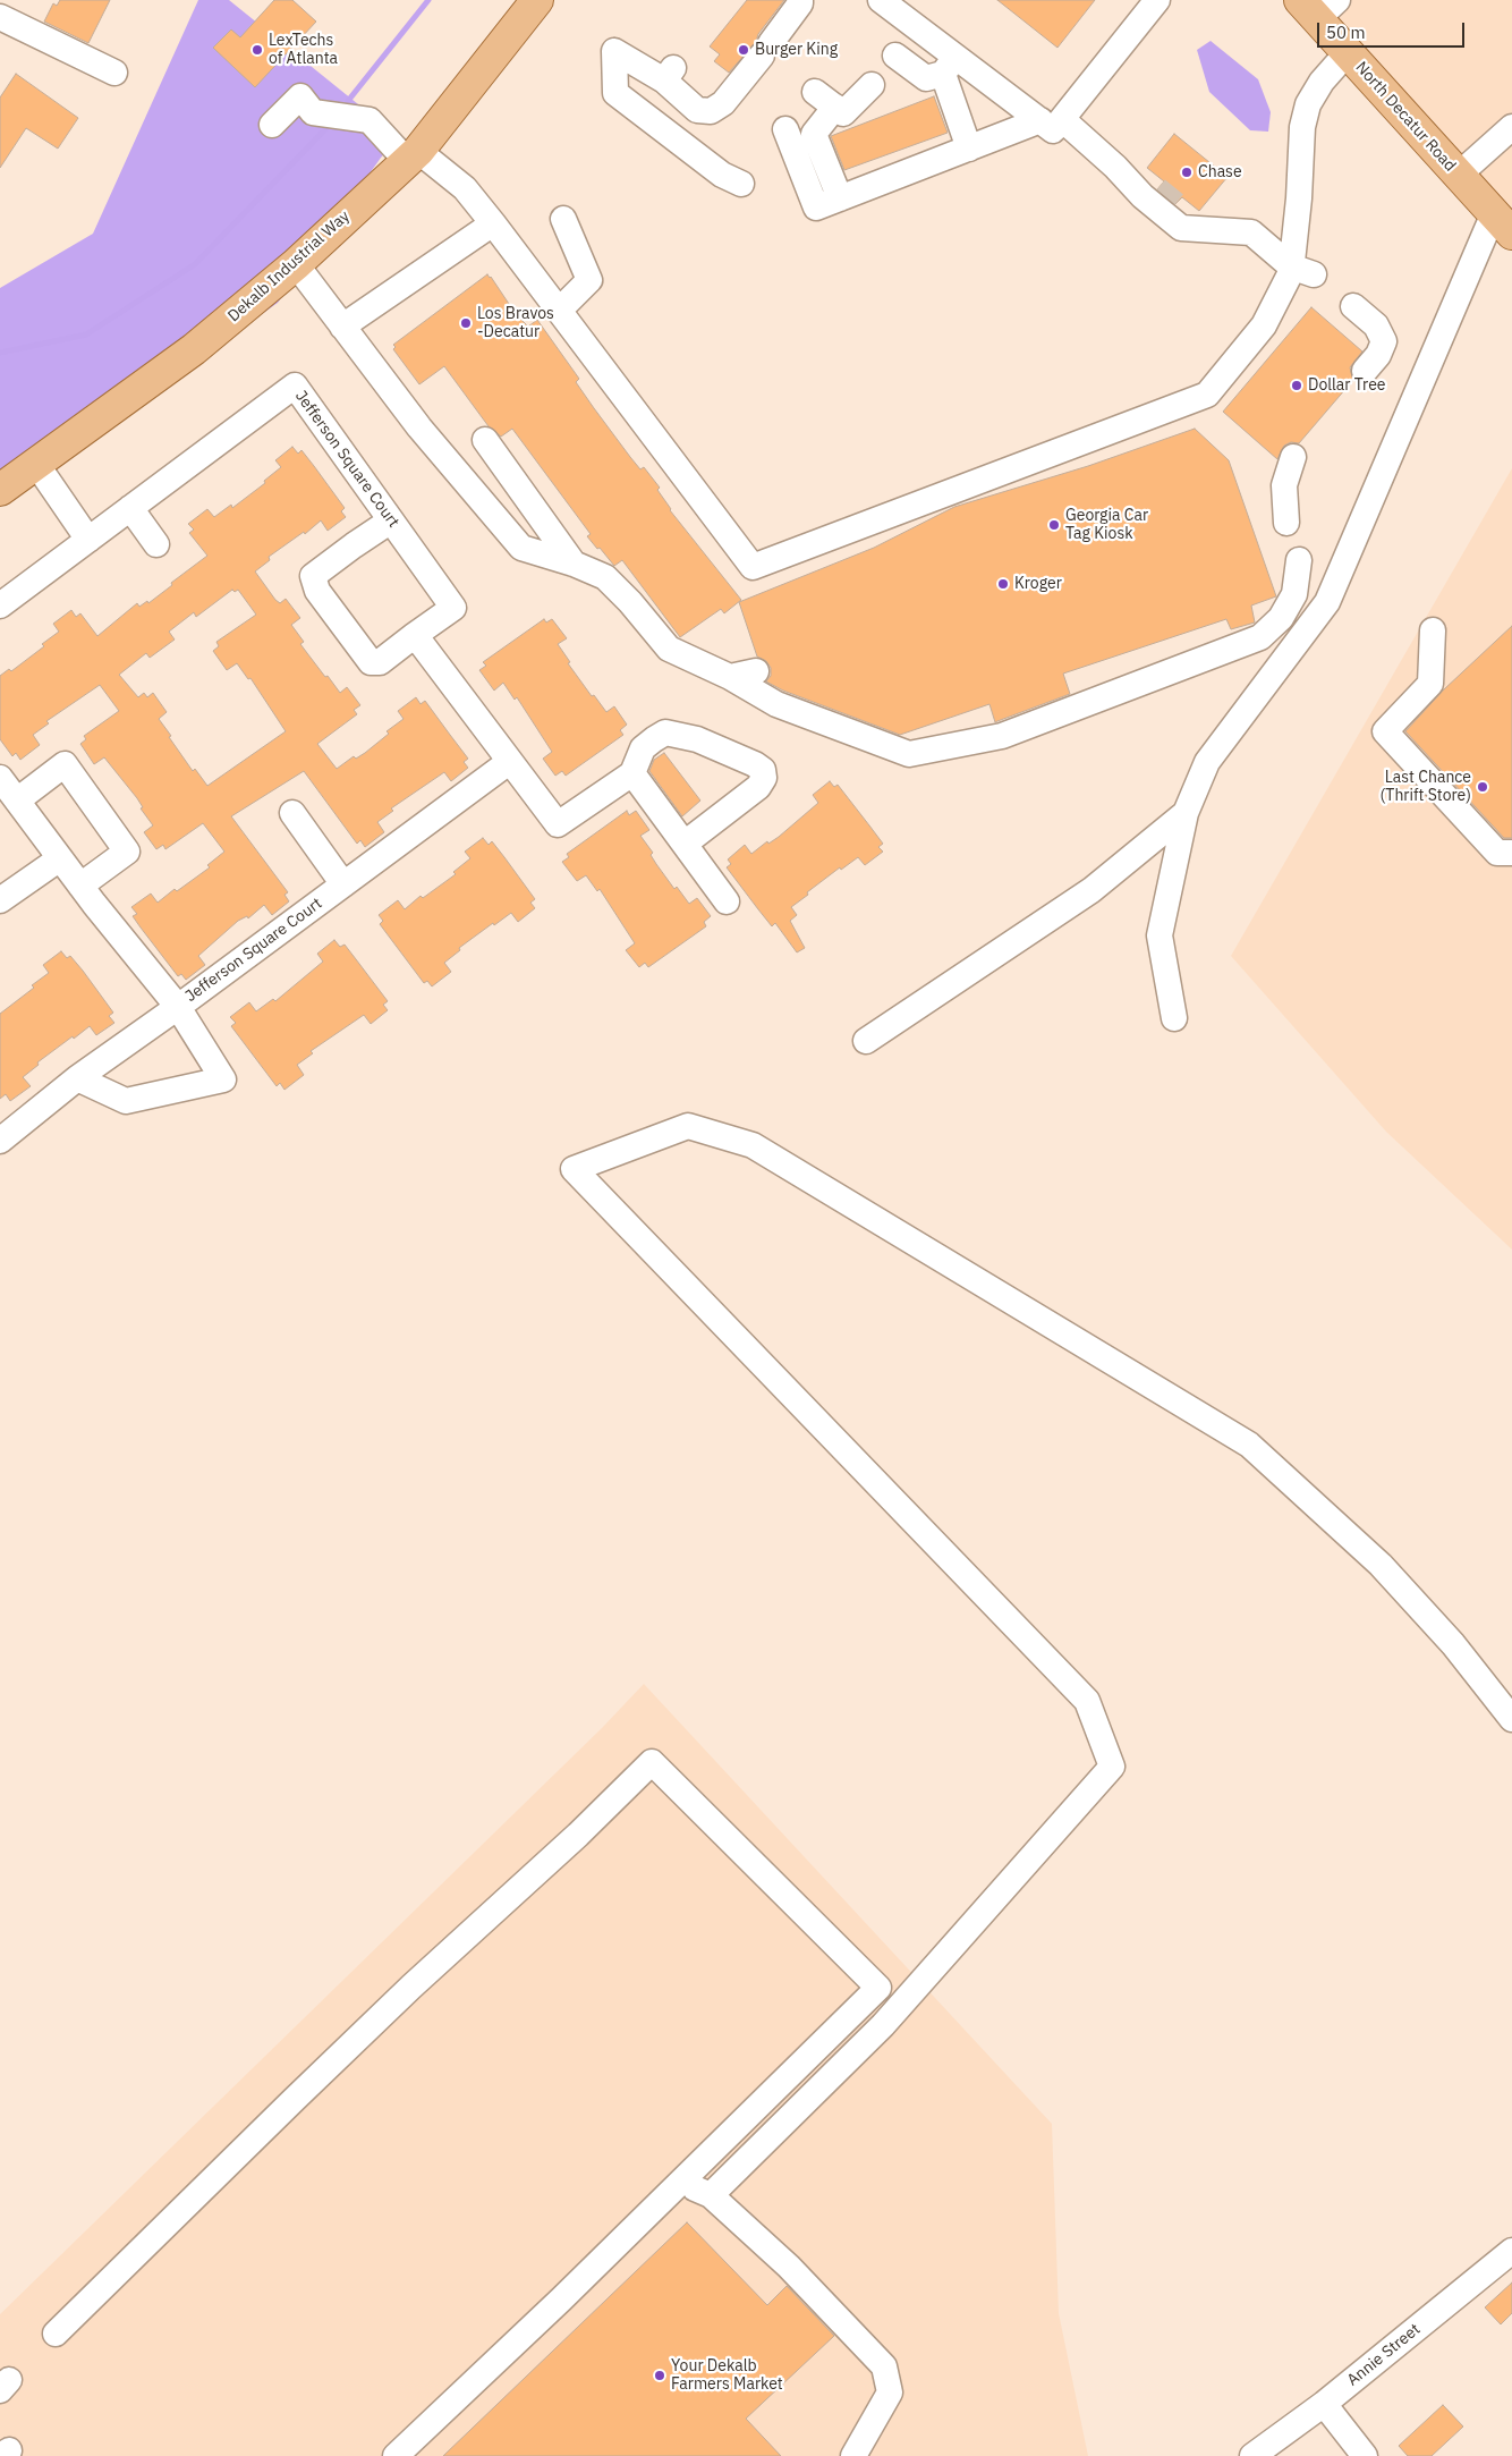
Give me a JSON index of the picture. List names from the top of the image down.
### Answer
{
  "streets": {
    "main road": ["North Decatur Road", "Dekalb Industrial Way"],
    "street": ["Jefferson Square Court", "Annie Street"]
  },
  "places": [
    "LexTechs of Atlanta",
    "Burger King",
    "Chase",
    "Los Bravos -Decatur",
    "Dollar Tree",
    "Georgia Car Tag Kiosk",
    "Kroger",
    "Last Chance (Thrift Store)",
    "Your Dekalb Farmers Market"
  ],
  "scale_bar": "50 m"
}
